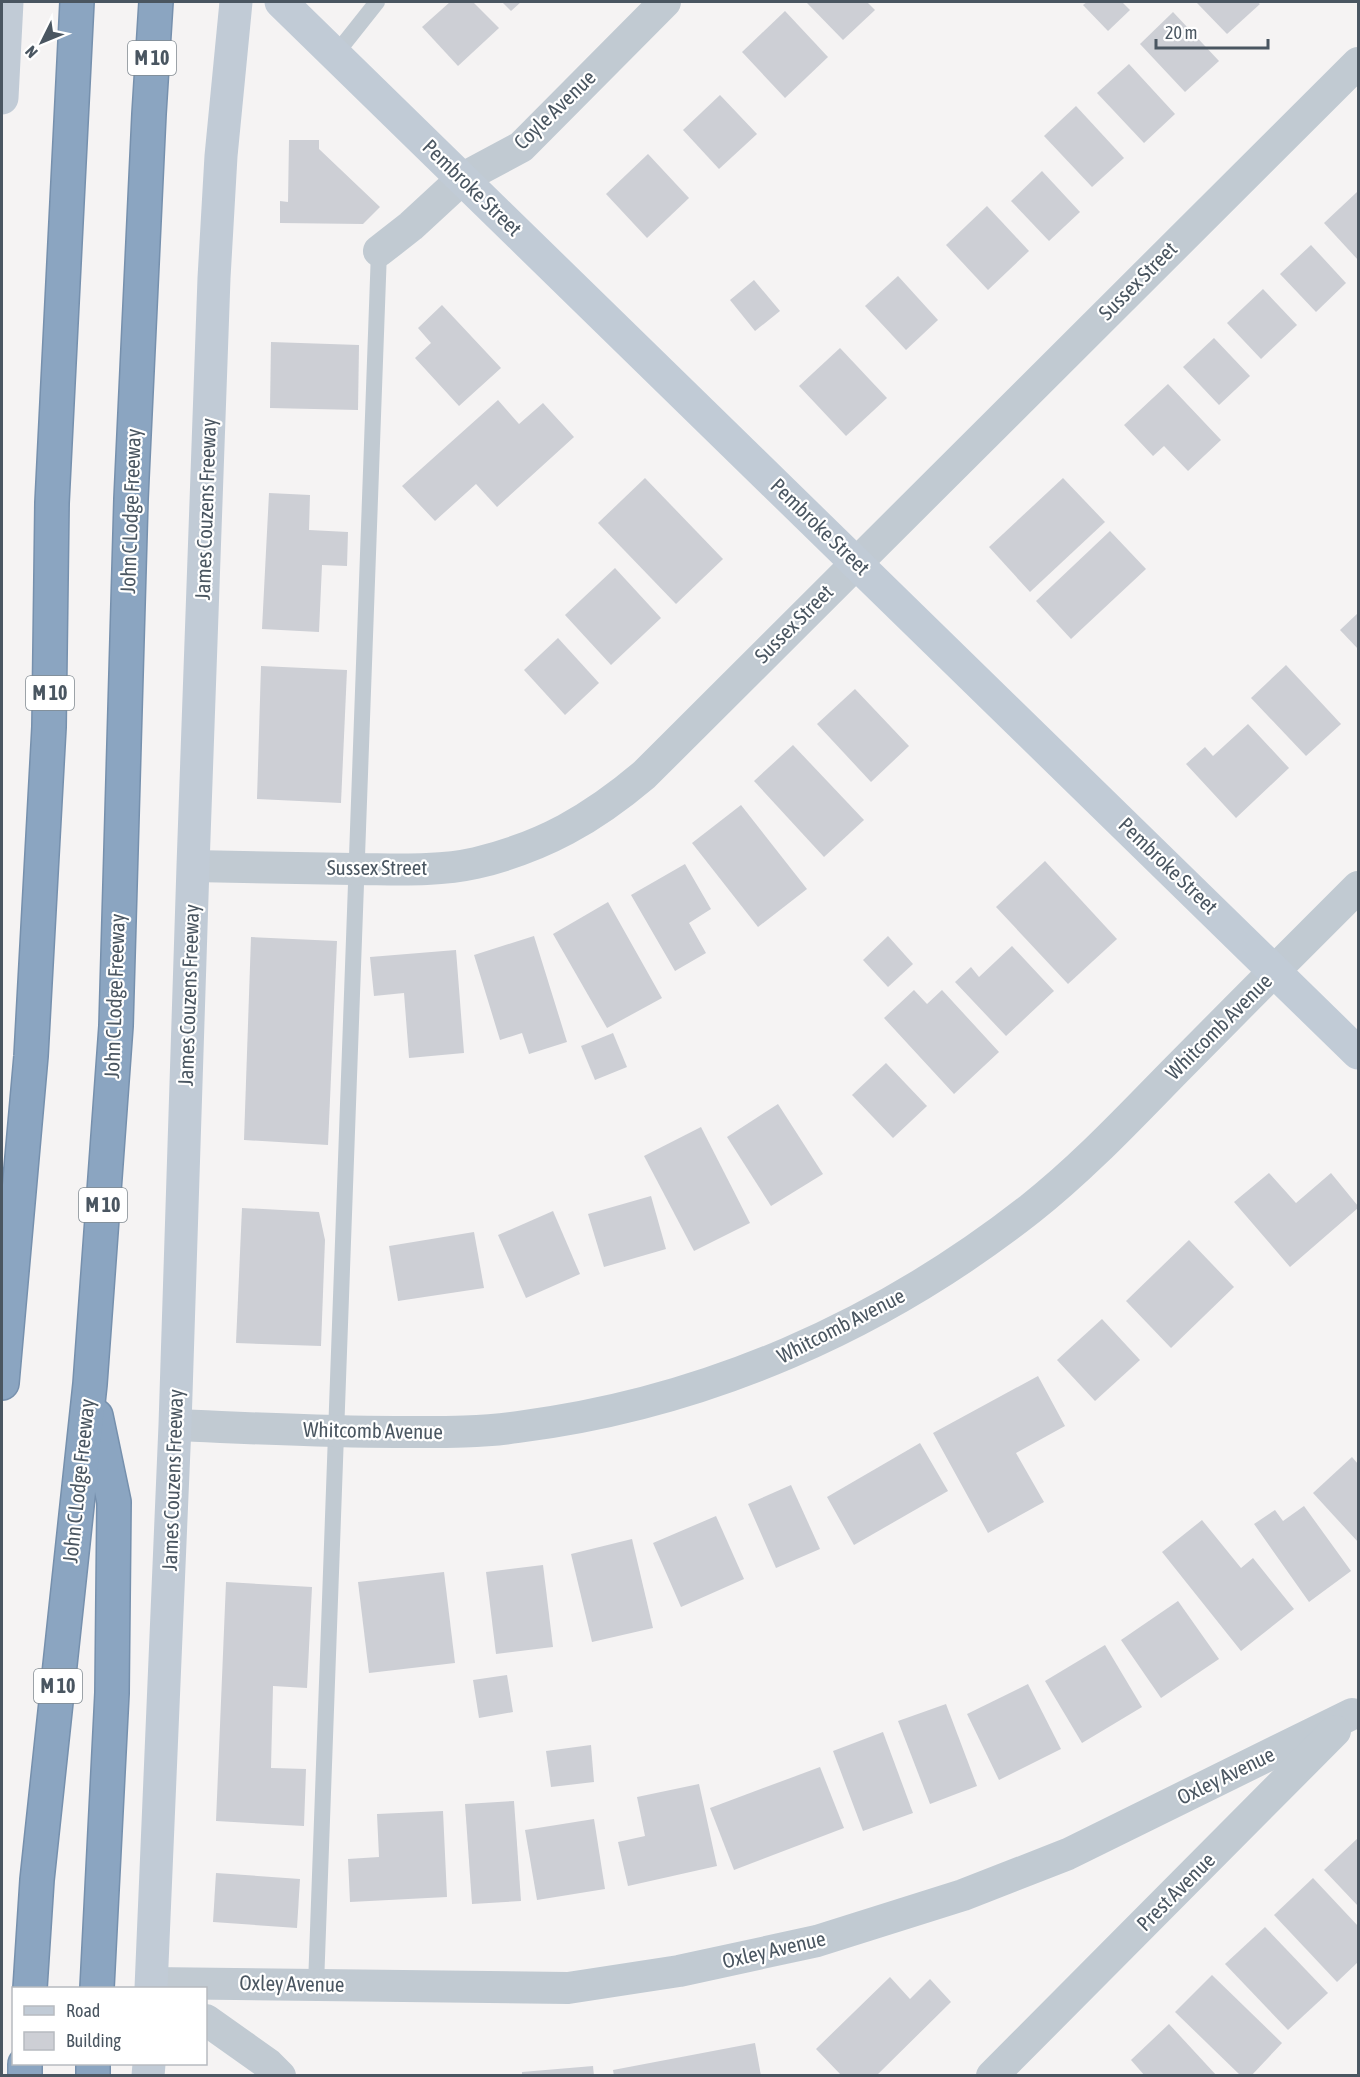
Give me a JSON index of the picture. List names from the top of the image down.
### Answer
{
  "streets": {
    "highway": ["M 10", "John C Lodge Freeway"],
    "main road": ["Pembroke Street", "James Couzens Freeway"],
    "street": [
      "Coyle Avenue",
      "Sussex Street",
      "Whitcomb Avenue",
      "Oxley Avenue",
      "Prest Avenue"
    ]
  },
  "crossings": [
    ["Coyle Avenue", "Pembroke Street"],
    ["Pembroke Street", "Sussex Street"],
    ["Pembroke Street", "Whitcomb Avenue"],
    ["Sussex Street", "James Couzens Freeway"],
    ["James Couzens Freeway", "Whitcomb Avenue"],
    ["James Couzens Freeway", "Oxley Avenue"],
    ["Oxley Avenue", "Prest Avenue"]
  ],
  "legend": ["Road", "Building"],
  "scale_bar": "20 m",
  "north": "bottom left"
}
